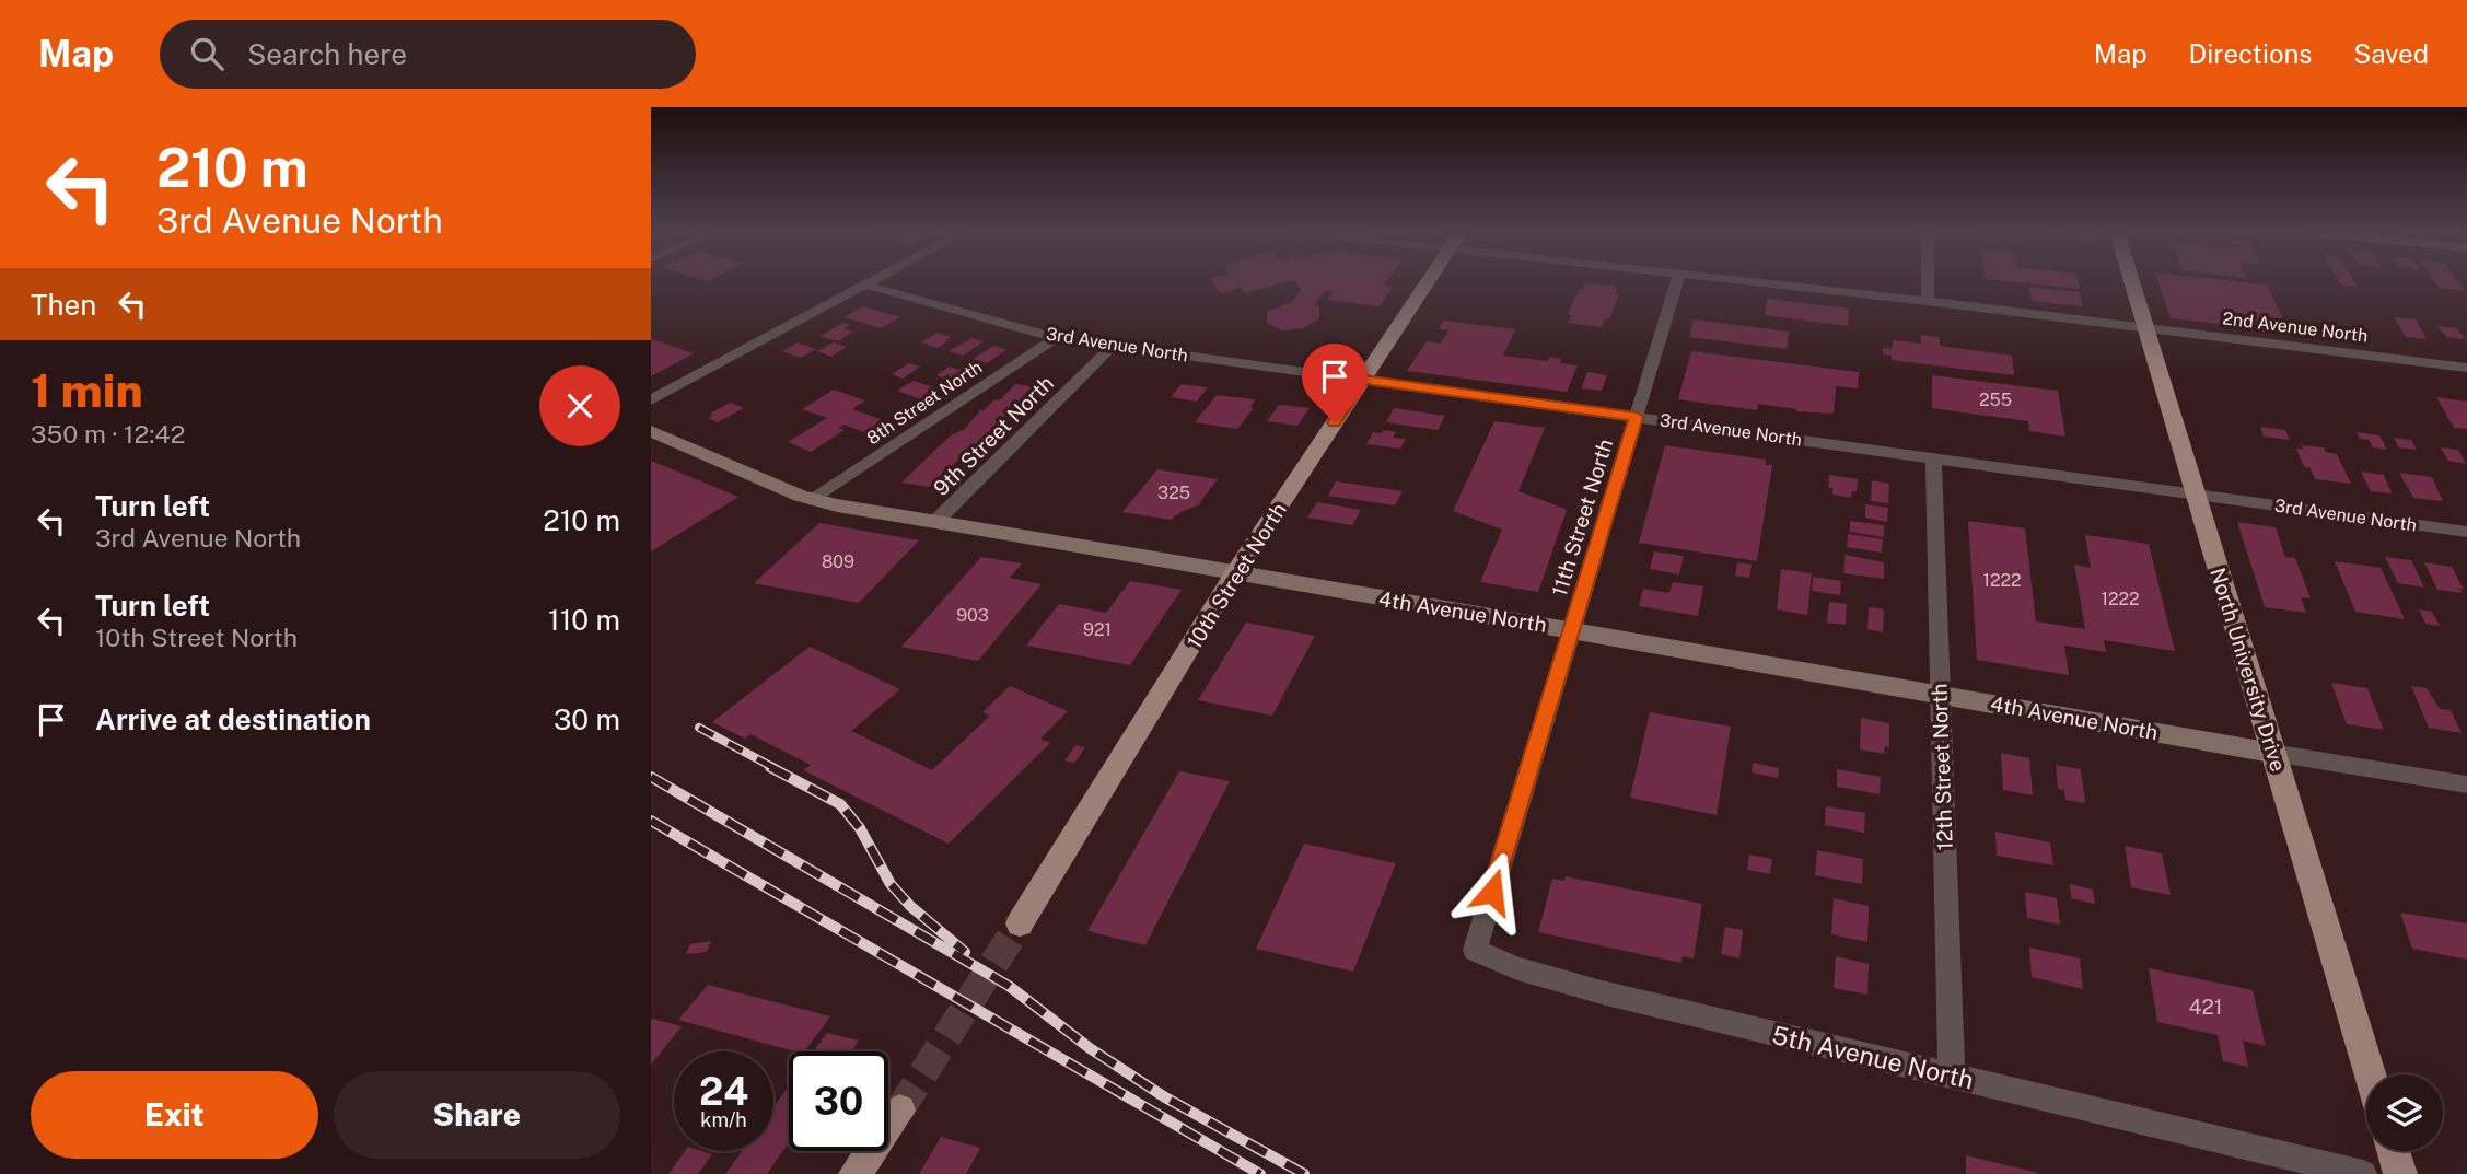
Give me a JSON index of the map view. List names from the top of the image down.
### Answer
{
  "streets": {
    "main road": ["10th Street North", "North University Drive"],
    "street": [
      "2nd Avenue North",
      "3rd Avenue North",
      "8th Street North",
      "9th Street North",
      "11th Street North",
      "4th Avenue North",
      "12th Street North",
      "5th Avenue North"
    ]
  },
  "crossings": [
    ["2nd Avenue North", "North University Drive"],
    ["3rd Avenue North", "8th Street North"],
    ["3rd Avenue North", "9th Street North"],
    ["3rd Avenue North", "11th Street North"],
    ["3rd Avenue North", "10th Street North"],
    ["3rd Avenue North", "North University Drive"],
    ["3rd Avenue North", "12th Street North"],
    ["8th Street North", "4th Avenue North"],
    ["9th Street North", "4th Avenue North"],
    ["11th Street North", "4th Avenue North"],
    ["11th Street North", "5th Avenue North"],
    ["10th Street North", "4th Avenue North"],
    ["4th Avenue North", "North University Drive"],
    ["4th Avenue North", "12th Street North"],
    ["12th Street North", "5th Avenue North"]
  ],
  "house_numbers": [
    "255",
    "325",
    "809",
    "1222",
    "1222",
    "903",
    "921",
    "421"
  ],
  "page": {
    "header": "Map",
    "search": "Search here",
    "nav": ["Map", "Directions", "Saved"],
    "turn": ["210 m", "3rd Avenue North"],
    "then": "Then",
    "heading": ["1 min", "350 m · 12:42"],
    "list": [
      {
        "name": "Turn left",
        "note": "3rd Avenue North",
        "value": "210 m"
      },
      {
        "name": "Turn left",
        "note": "10th Street North",
        "value": "110 m"
      },
      {
        "name": "Arrive at destination",
        "value": "30 m"
      }
    ],
    "speed": "24 km/h",
    "limit": "30",
    "buttons": ["Exit", "Share"]
  }
}
